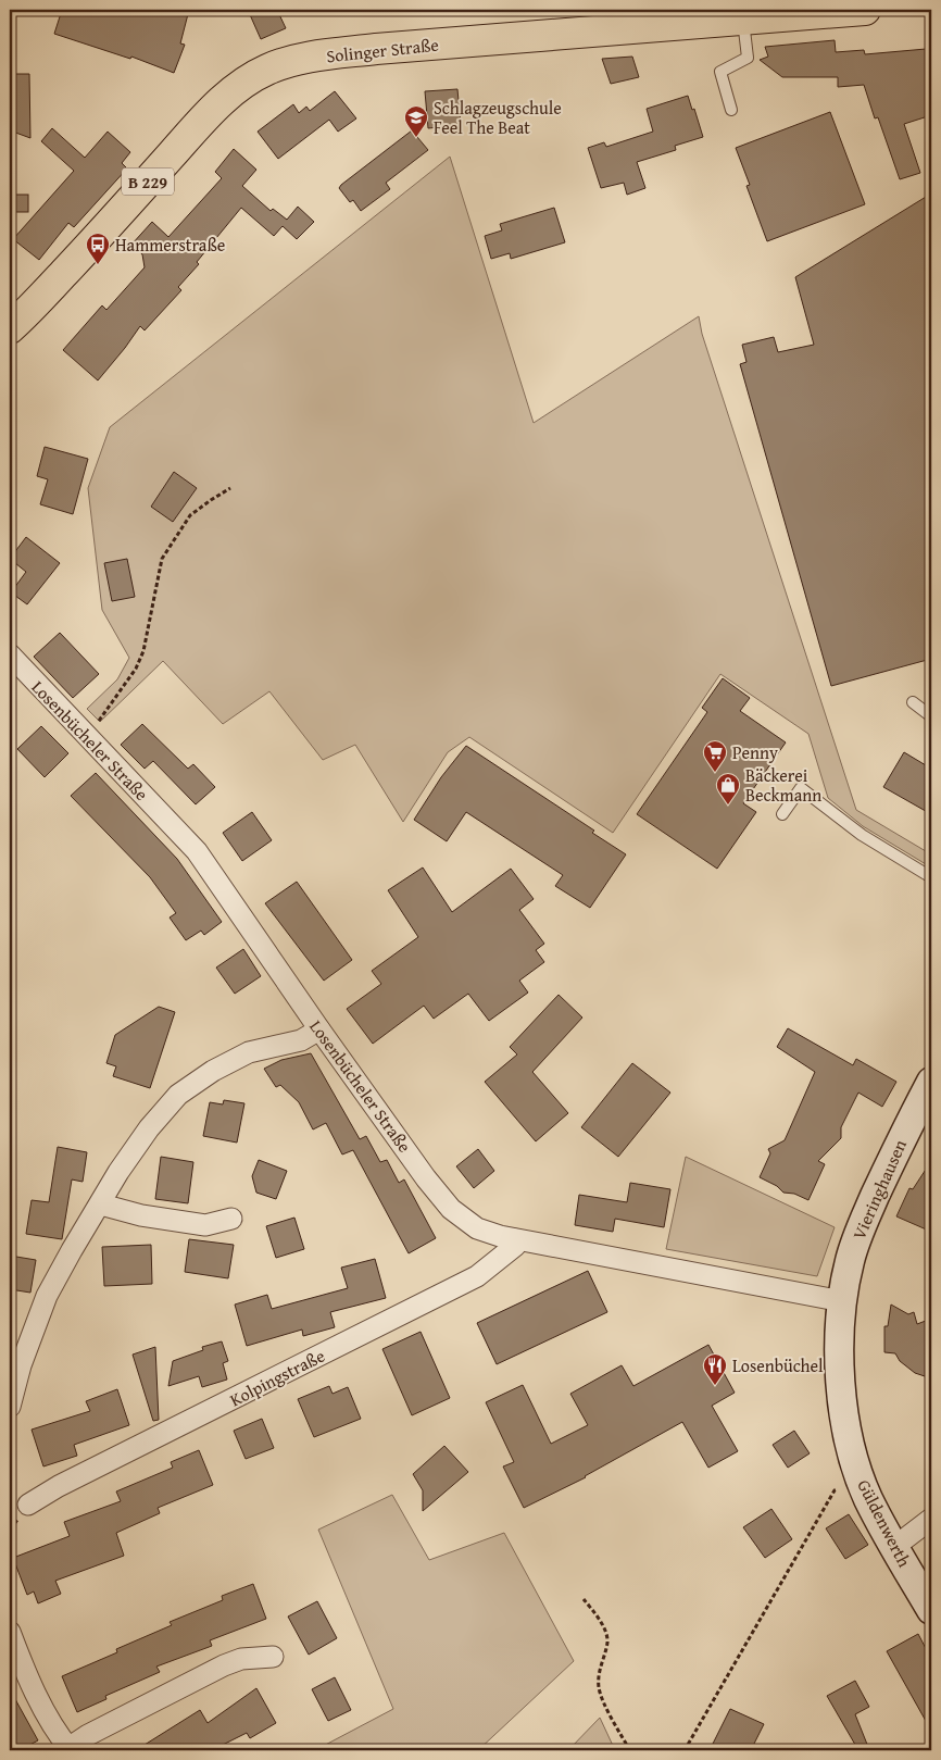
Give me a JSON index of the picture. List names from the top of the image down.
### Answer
{
  "streets": {
    "main road": [
      "Solinger Straße",
      "B 229",
      "Vieringhausen",
      "Güldenwerth"
    ],
    "street": ["Losenbücheler Straße", "Kolpingstraße"]
  },
  "crossings": [
    ["Losenbücheler Straße", "Vieringhausen"],
    ["Losenbücheler Straße", "Kolpingstraße"],
    ["Losenbücheler Straße", "Güldenwerth"],
    ["Vieringhausen", "Güldenwerth"]
  ],
  "places": {
    "school or university": ["Schlagzeugschule Feel The Beat"],
    "bus stop": ["Hammerstraße"],
    "supermarket": ["Penny"],
    "shop": ["Bäckerei Beckmann"],
    "restaurant": ["Losenbüchel"]
  }
}
